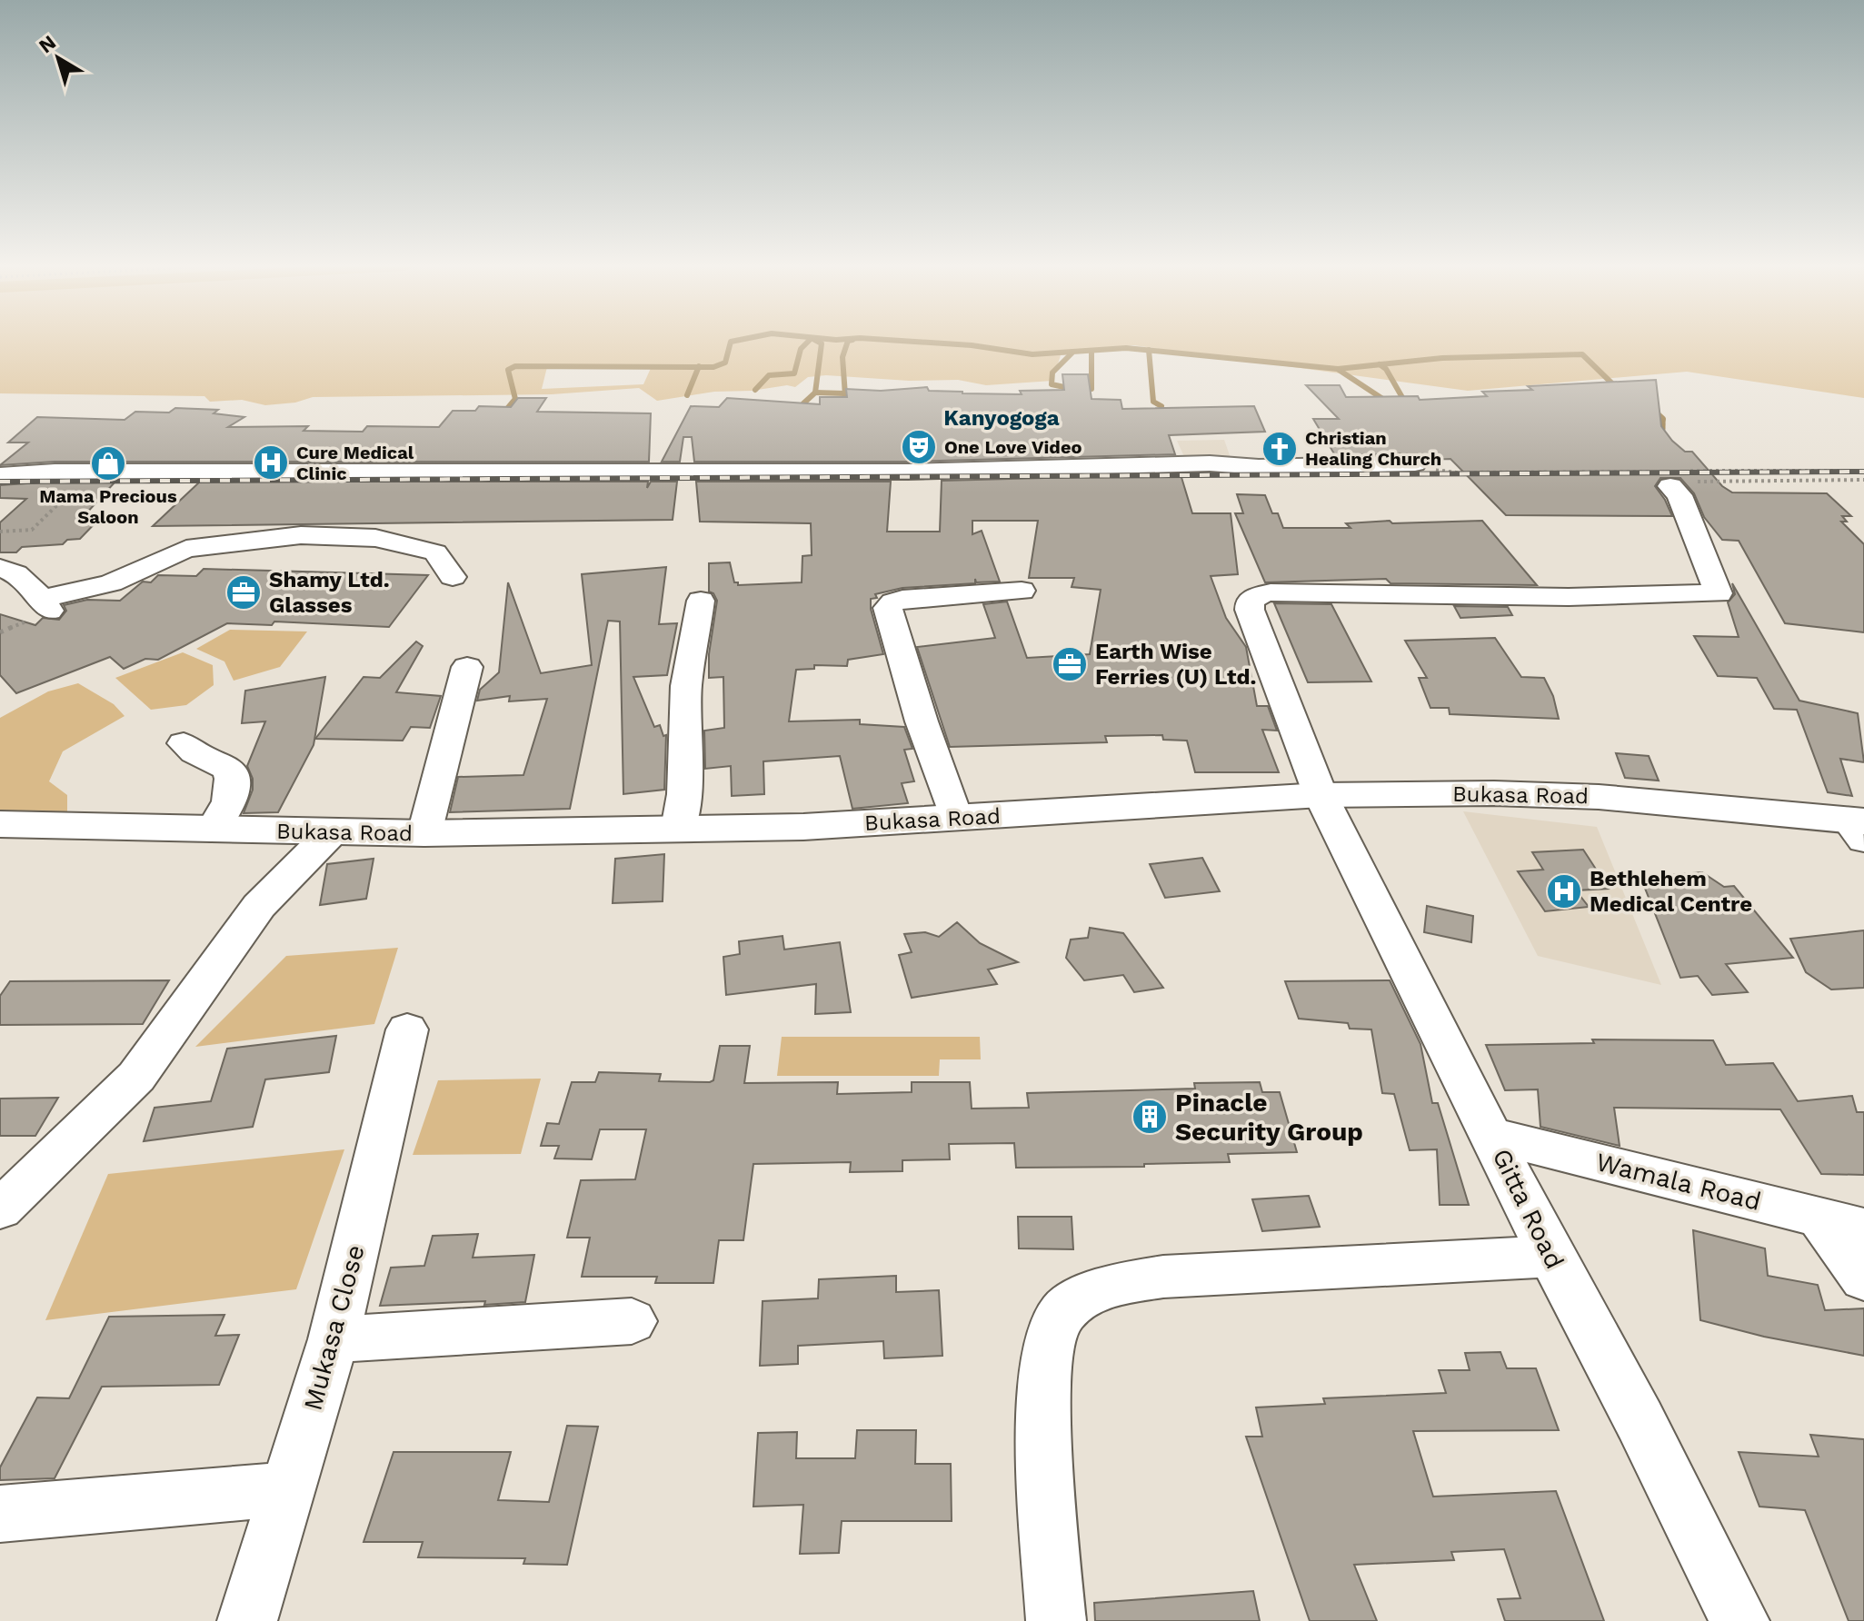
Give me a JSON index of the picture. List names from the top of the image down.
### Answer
{
  "streets": {
    "street": [
      "Bukasa Road",
      "Wamala Road",
      "Gitta Road",
      "Mukasa Close"
    ]
  },
  "crossings": [
    ["Bukasa Road", "Gitta Road"],
    ["Wamala Road", "Gitta Road"]
  ],
  "districts": ["Kanyogoga"],
  "places": {
    "theatre": ["One Love Video"],
    "church": ["Christian Healing Church"],
    "hospital": ["Cure Medical Clinic", "Bethlehem Medical Centre"],
    "shop": ["Mama Precious Saloon"],
    "office": ["Shamy Ltd. Glasses", "Earth Wise Ferries (U) Ltd."],
    "building": ["Pinacle Security Group"]
  },
  "north": "top left"
}
